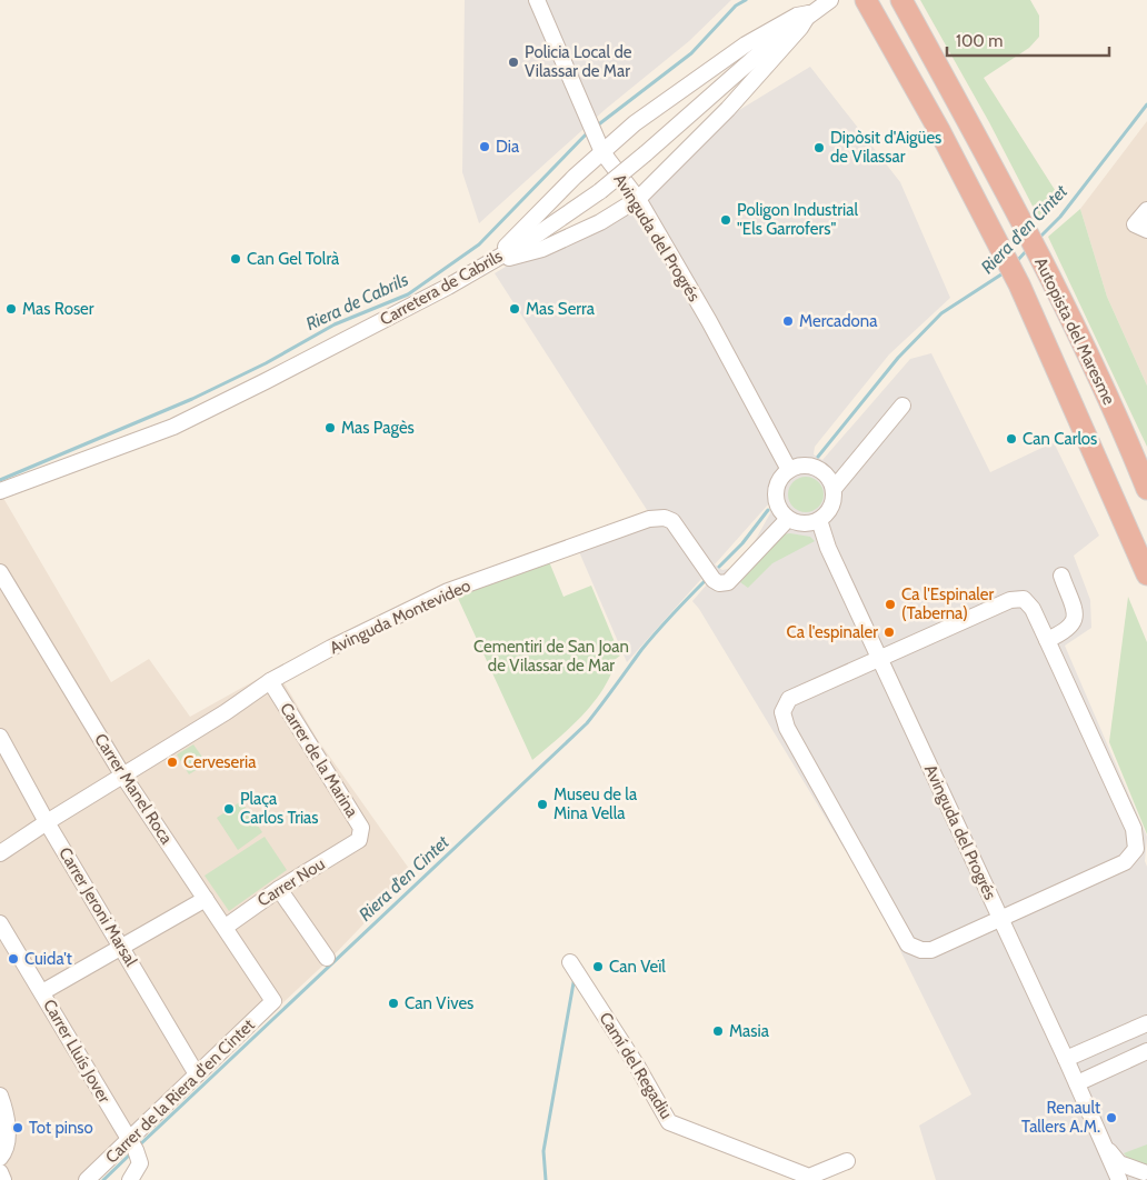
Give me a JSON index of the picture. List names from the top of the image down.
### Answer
{
  "streets": {
    "highway": ["Autopista del Maresme"],
    "street": [
      "Avinguda del Progrés",
      "Carretera de Cabrils",
      "Avinguda Montevideo",
      "Carrer de la Marina",
      "Carrer Manel Roca",
      "Carrer Nou",
      "Carrer Jeroni Marsal",
      "Carrer Lluís Jover",
      "Camí del Regadiu",
      "Carrer de la Riera d'en Cintet"
    ]
  },
  "crossings": [
    ["Avinguda del Progrés", "Avinguda Montevideo"],
    ["Avinguda Montevideo", "Carrer de la Marina"],
    ["Avinguda Montevideo", "Carrer Manel Roca"],
    ["Avinguda Montevideo", "Carrer Jeroni Marsal"],
    ["Carrer de la Marina", "Carrer Nou"],
    ["Carrer Manel Roca", "Carrer Nou"],
    ["Carrer Manel Roca", "Carrer de la Riera d'en Cintet"],
    ["Carrer Jeroni Marsal", "Carrer de la Riera d'en Cintet"],
    ["Carrer Lluís Jover", "Carrer de la Riera d'en Cintet"]
  ],
  "water": ["Riera d'en Cintet", "Riera de Cabrils"],
  "parks": ["Cementiri de San Joan de Vilassar de Mar"],
  "places": [
    "Policia Local de Vilassar de Mar",
    "Dia",
    "Dipòsit d'Aigües de Vilassar",
    "Poligon Industrial \"Els Garrofers\"",
    "Can Gel Tolrà",
    "Mas Roser",
    "Mas Serra",
    "Mercadona",
    "Mas Pagès",
    "Can Carlos",
    "Ca l'Espinaler (Taberna)",
    "Ca l'espinaler",
    "Cerveseria",
    "Museu de la Mina Vella",
    "Plaça Carlos Trias",
    "Cuida't",
    "Can Veïl",
    "Can Vives",
    "Masia",
    "Renault Tallers A.M.",
    "Tot pinso"
  ],
  "scale_bar": "100 m"
}
